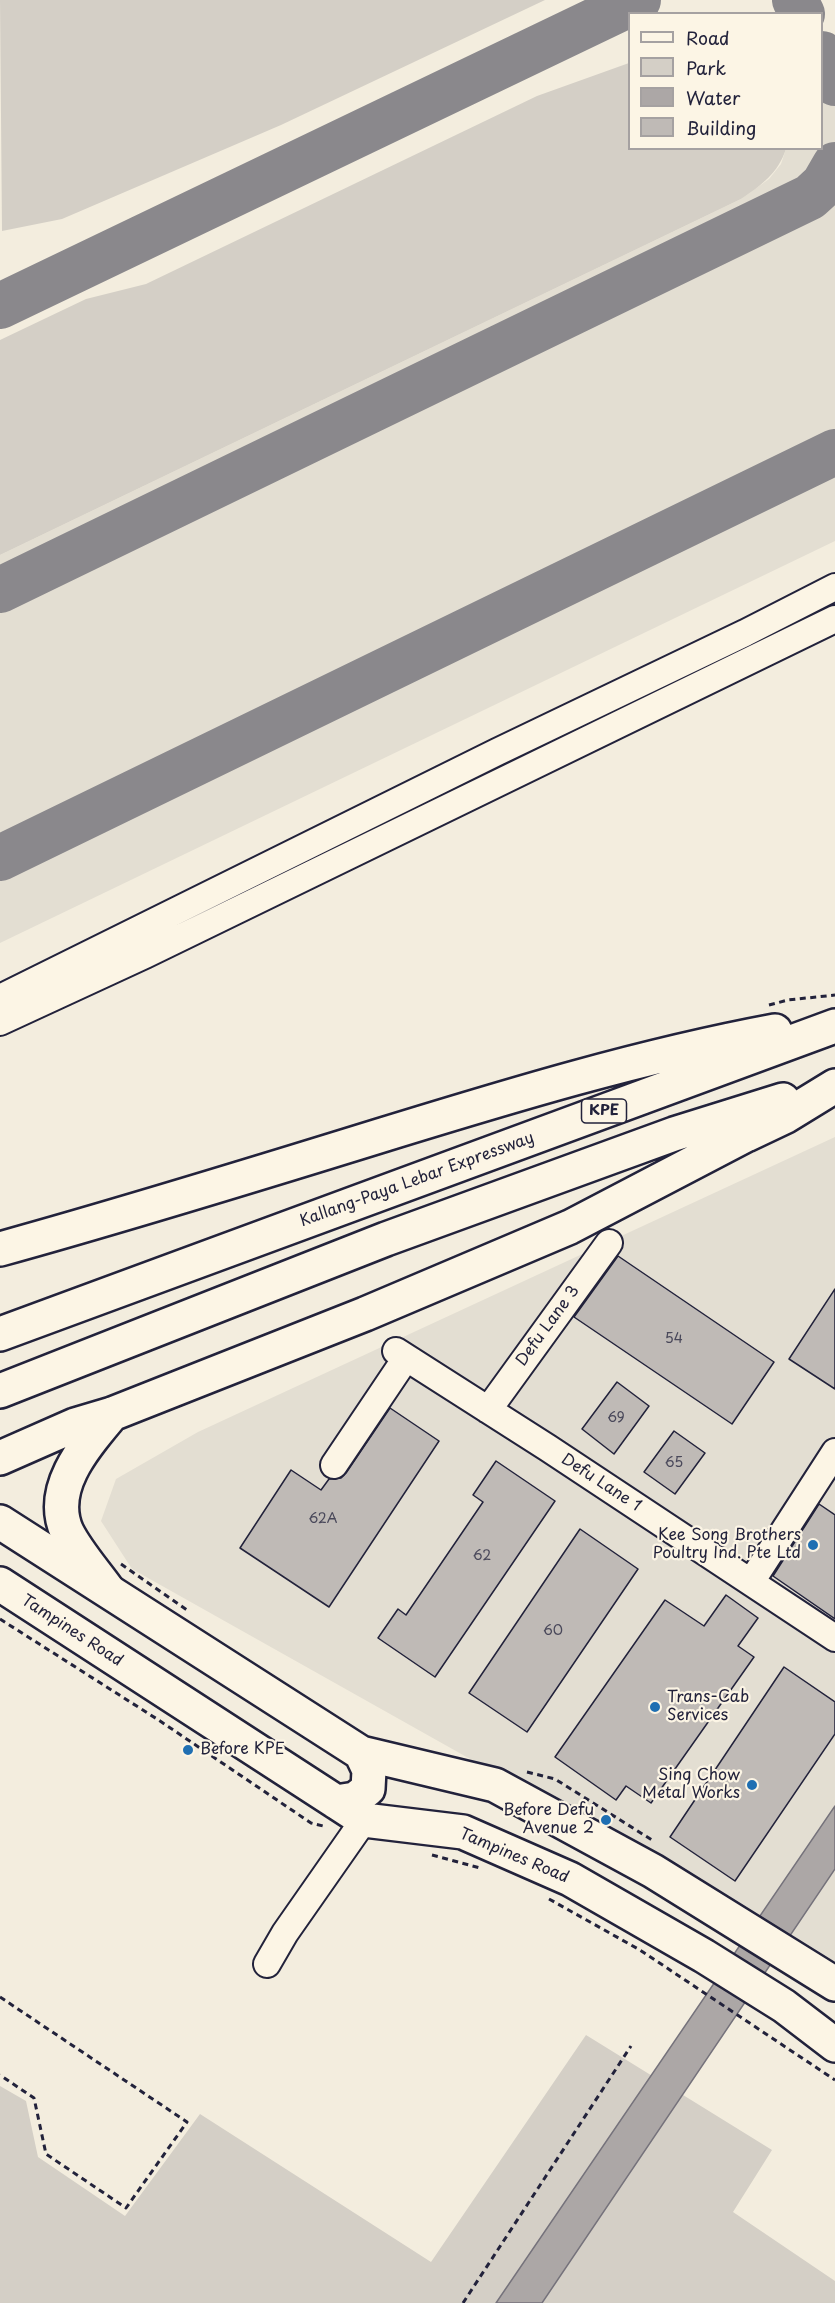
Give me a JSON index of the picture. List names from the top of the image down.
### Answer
{
  "streets": {
    "main road": ["KPE", "Kallang-Paya Lebar Expressway", "Tampines Road"],
    "street": ["Defu Lane 3", "Defu Lane 1"]
  },
  "crossings": [
    ["Defu Lane 3", "Defu Lane 1"]
  ],
  "places": [
    "Kee Song Brothers Poultry Ind. Pte Ltd",
    "Trans-Cab Services",
    "Before KPE",
    "Sing Chow Metal Works",
    "Before Defu Avenue 2"
  ],
  "house_numbers": [
    "54",
    "69",
    "65",
    "62A",
    "62",
    "60"
  ],
  "legend": [
    "Road",
    "Park",
    "Water",
    "Building"
  ]
}
